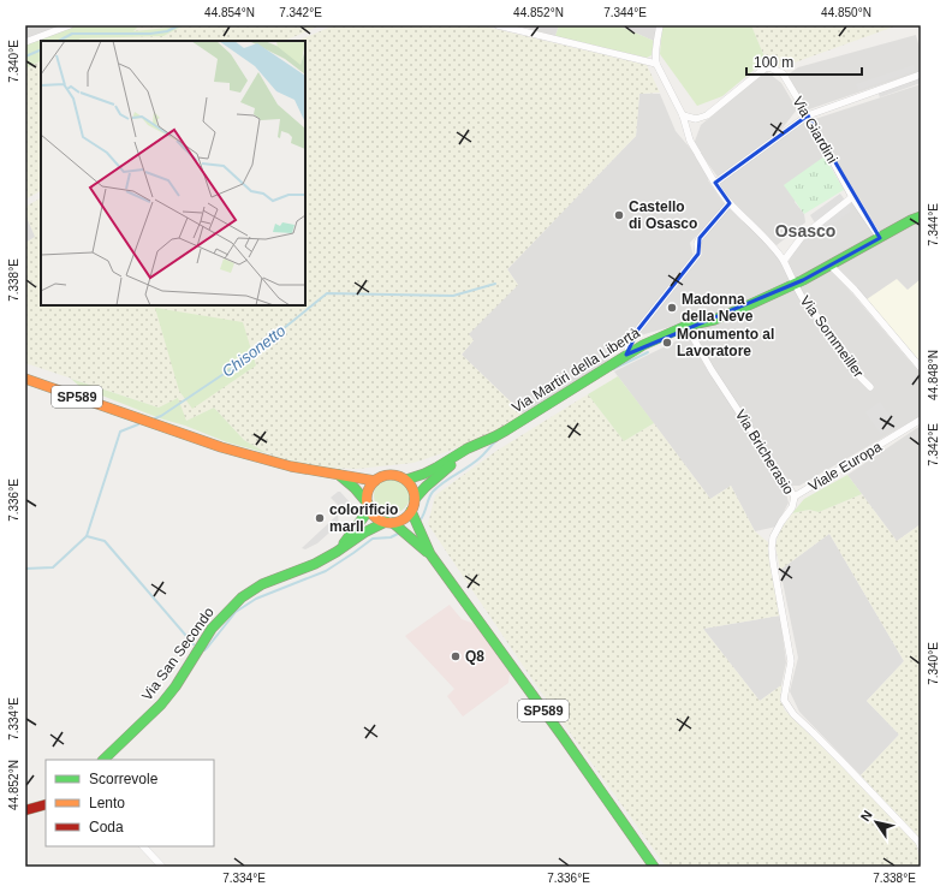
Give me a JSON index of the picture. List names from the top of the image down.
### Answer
{
  "streets": {
    "street": [
      "Via Giardini",
      "Via Sommeiller",
      "Via Martiri della Libertà",
      "SP589",
      "Via Bricherasio",
      "Viale Europa",
      "Via San Secondo"
    ]
  },
  "crossings": [
    ["Via Giardini", "Via Sommeiller"],
    ["Via Giardini", "Via Martiri della Libertà"],
    ["Via Sommeiller", "Via Martiri della Libertà"],
    ["Via Martiri della Libertà", "SP589"],
    ["Via Martiri della Libertà", "Via Bricherasio"],
    ["SP589", "Via San Secondo"],
    ["Via Bricherasio", "Viale Europa"]
  ],
  "districts": ["Osasco"],
  "water": ["Chisonetto"],
  "places": [
    "Castello di Osasco",
    "Madonna della Neve",
    "Monumento al Lavoratore",
    "colorificio marll",
    "Q8"
  ],
  "legend": ["Scorrevole", "Lento", "Coda"],
  "scale_bar": "100 m",
  "north": "top left",
  "coordinates": [
    "44.854°N",
    "7.342°E",
    "44.852°N",
    "7.344°E",
    "44.850°N",
    "7.340°E",
    "7.338°E",
    "44.848°N",
    "7.336°E",
    "7.334°E"
  ]
}
